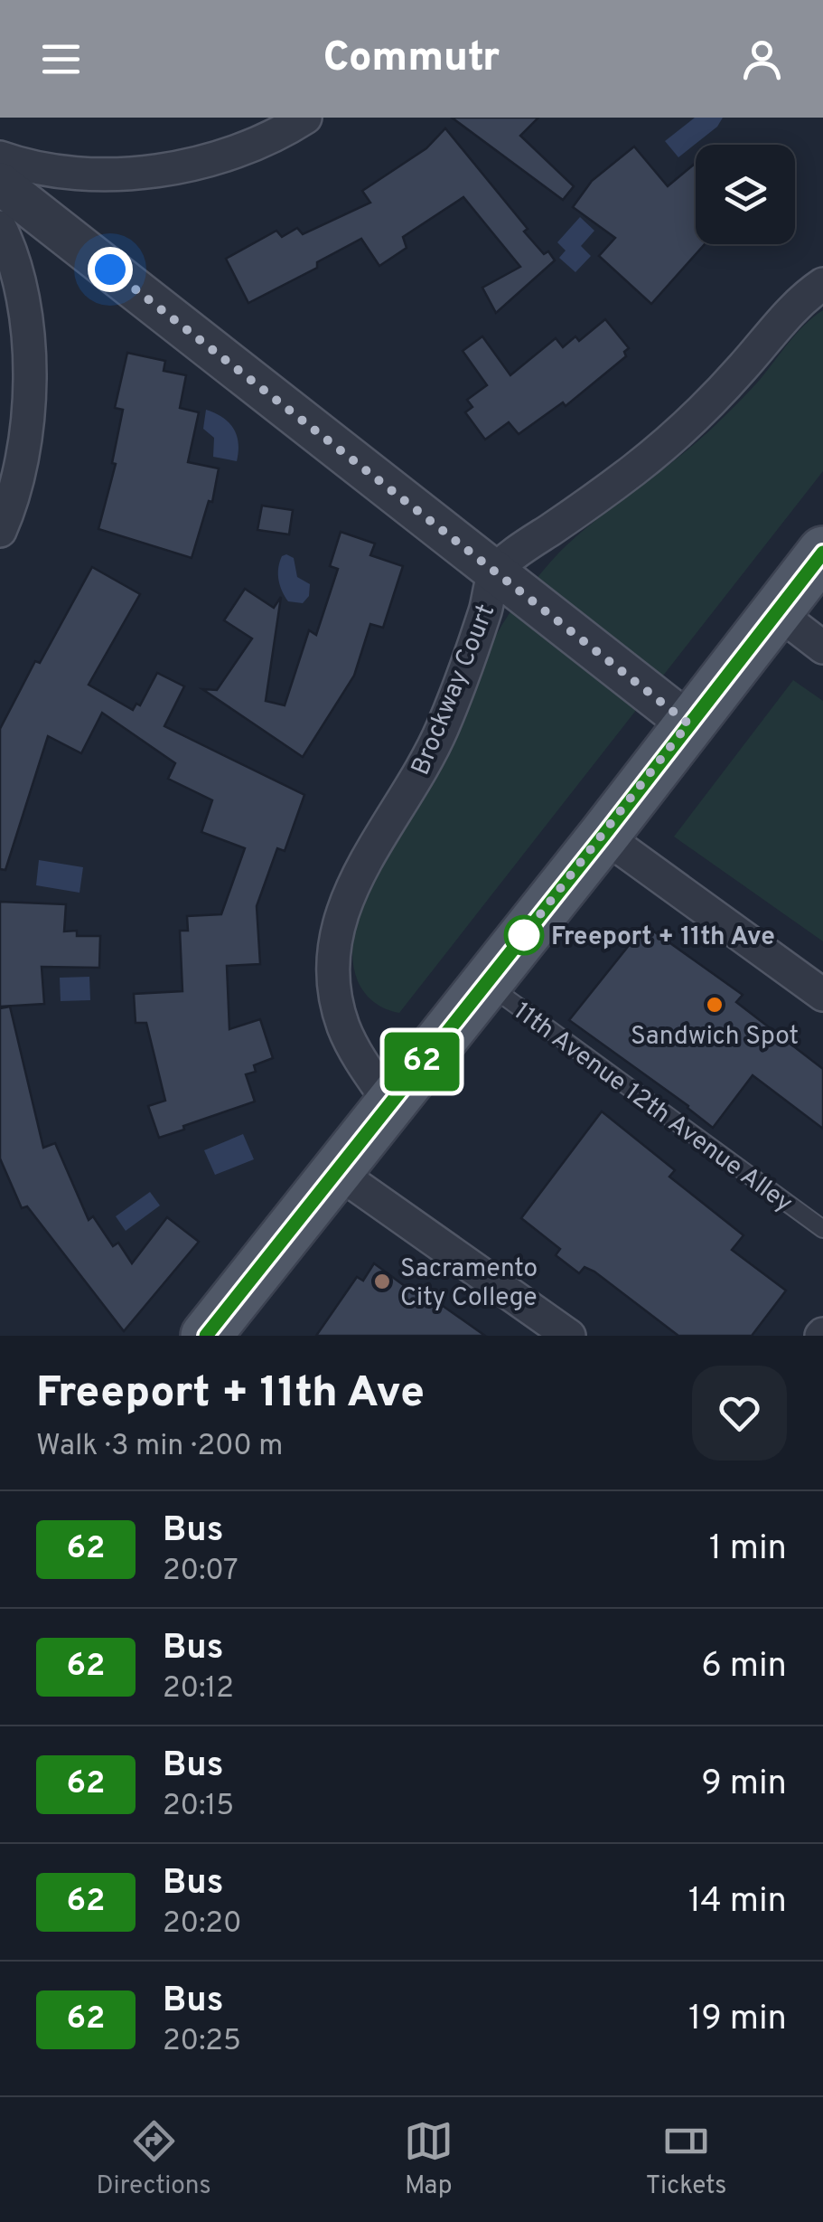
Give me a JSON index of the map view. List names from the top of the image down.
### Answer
{
  "streets": {
    "street": ["Brockway Court"],
    "lane": ["11th Avenue 12th Avenue Alley"]
  },
  "places": ["Freeport + 11th Ave", "Sandwich Spot", "Sacramento City College"],
  "lines": ["bus line 62"],
  "page": {
    "header": "Commutr",
    "on_map": "62",
    "heading": ["Freeport + 11th Ave", "Walk · 3 min · 200 m"],
    "list": [
      {
        "mark": "62",
        "name": "Bus",
        "note": "20:07",
        "value": "1 min"
      },
      {
        "mark": "62",
        "name": "Bus",
        "note": "20:12",
        "value": "6 min"
      },
      {
        "mark": "62",
        "name": "Bus",
        "note": "20:15",
        "value": "9 min"
      },
      {
        "mark": "62",
        "name": "Bus",
        "note": "20:20",
        "value": "14 min"
      },
      {
        "mark": "62",
        "name": "Bus",
        "note": "20:25",
        "value": "19 min"
      }
    ],
    "tabs": ["Directions", "Map", "Tickets"]
  }
}
